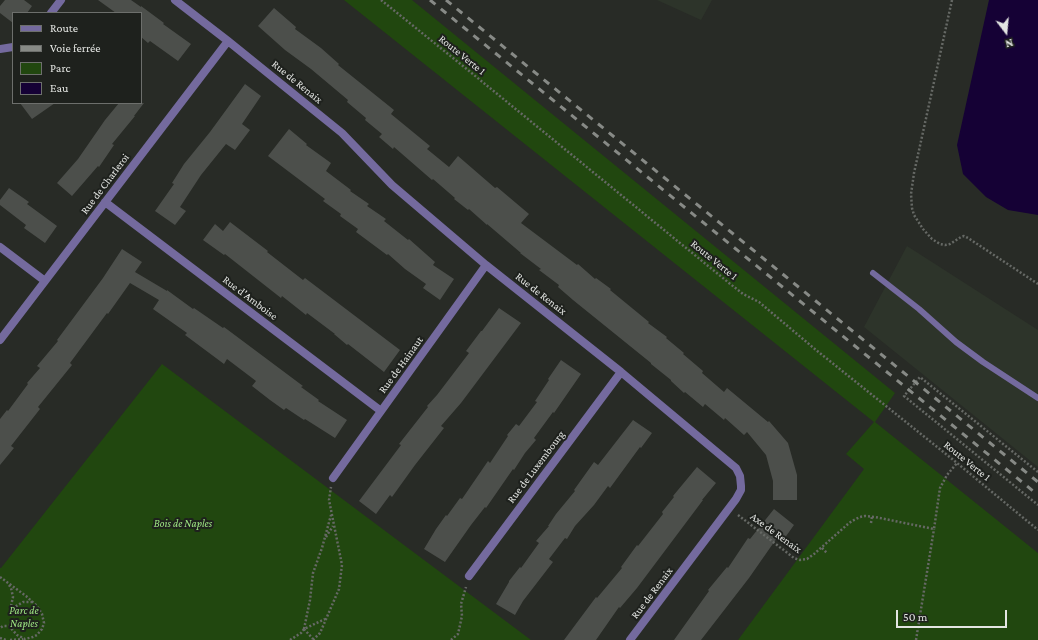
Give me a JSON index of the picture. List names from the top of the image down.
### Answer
{
  "streets": {
    "street": [
      "Rue de Renaix",
      "Rue de Charleroi",
      "Rue d'Amboise",
      "Rue de Hainaut",
      "Rue de Luxembourg"
    ],
    "path": ["Route Verte 1", "Axe de Renaix"]
  },
  "crossings": [
    ["Rue de Renaix", "Rue de Charleroi"],
    ["Rue de Renaix", "Rue de Hainaut"],
    ["Rue de Renaix", "Rue de Luxembourg"],
    ["Rue de Charleroi", "Rue d'Amboise"],
    ["Rue d'Amboise", "Rue de Hainaut"]
  ],
  "parks": ["Bois de Naples", "Parc de Naples"],
  "legend": [
    "Route",
    "Voie ferrée",
    "Parc",
    "Eau"
  ],
  "scale_bar": "50 m",
  "north": "bottom"
}
